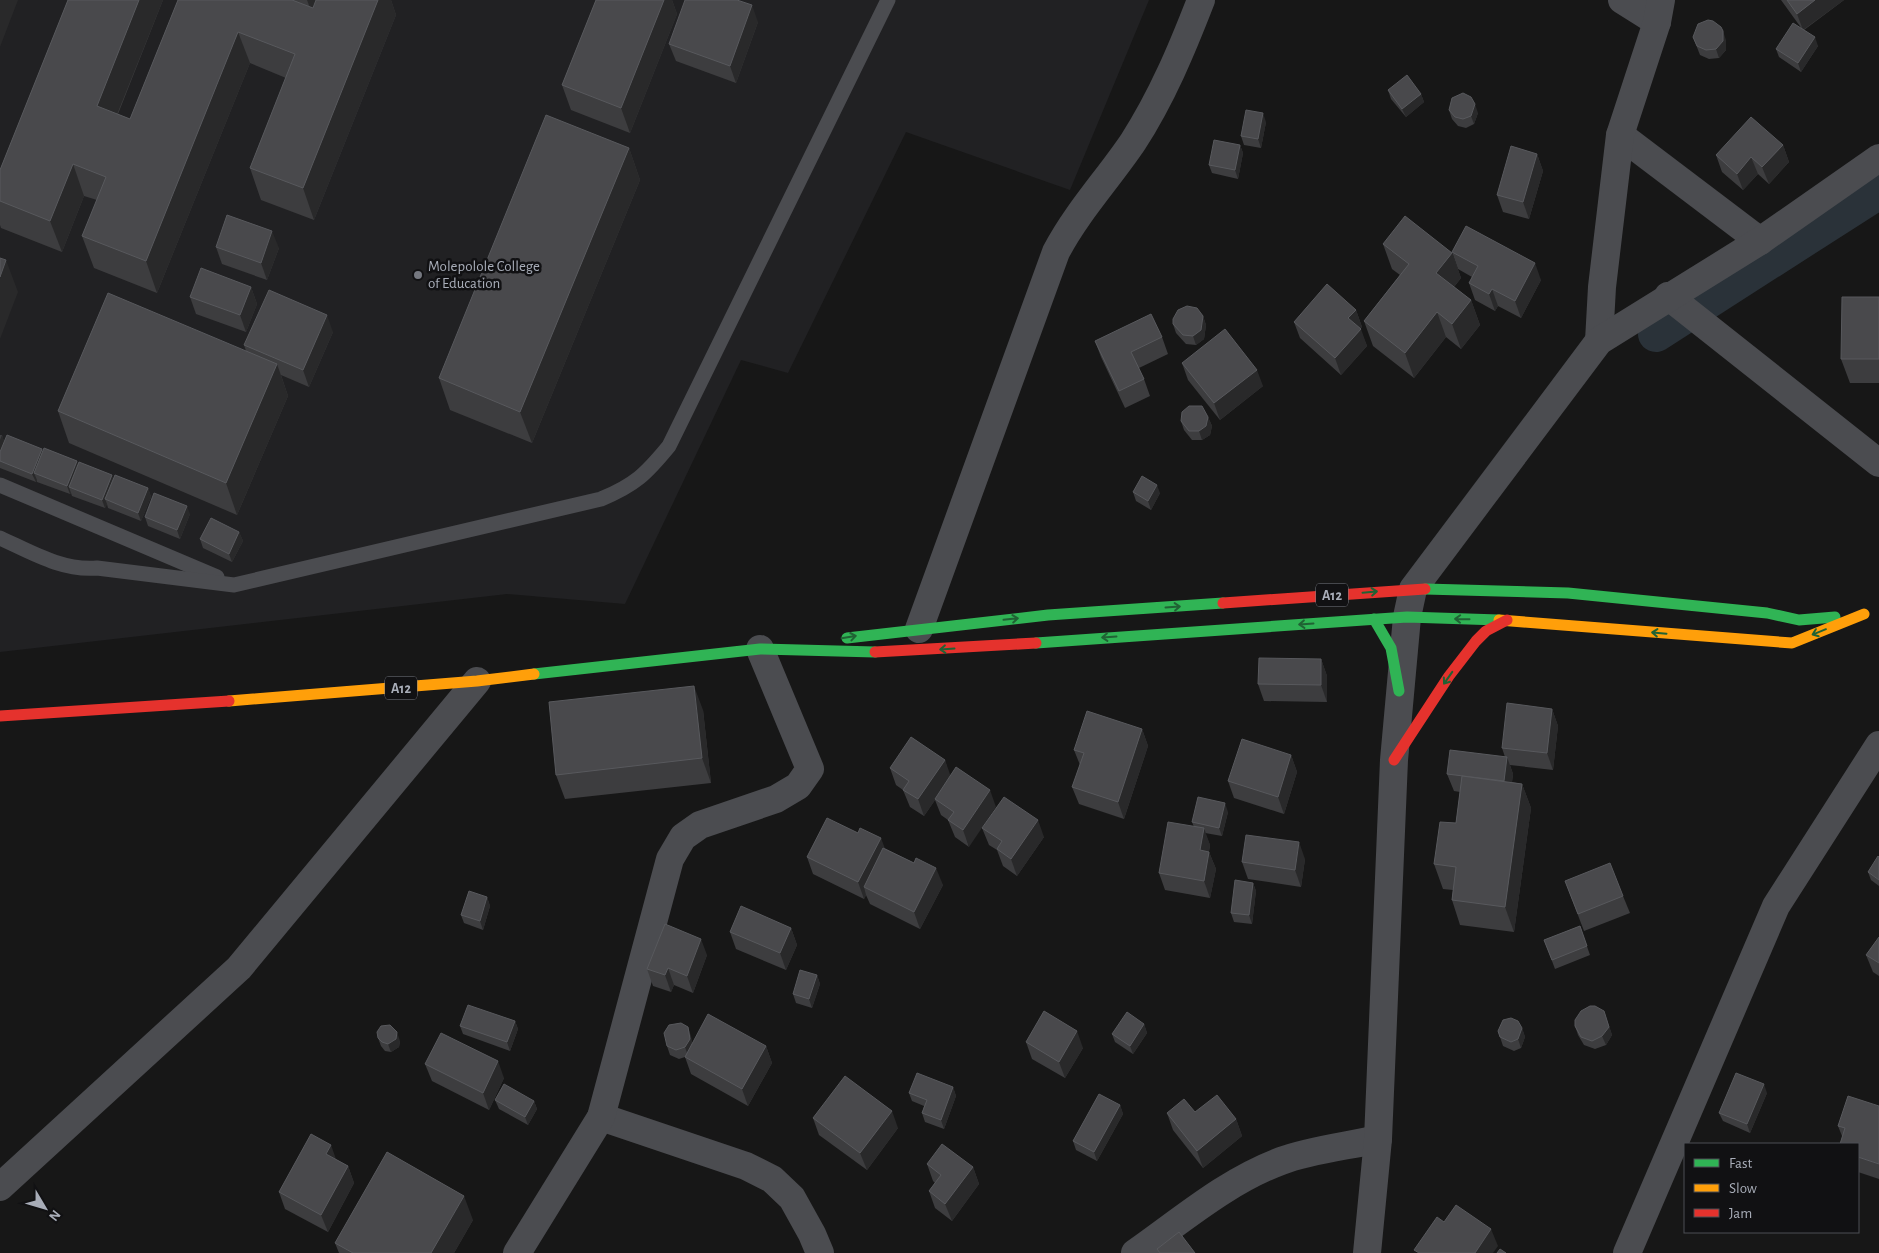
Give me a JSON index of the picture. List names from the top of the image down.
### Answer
{
  "streets": {
    "main road": ["A12"]
  },
  "places": ["Molepolole College of Education"],
  "legend": ["Fast", "Slow", "Jam"],
  "north": "bottom right"
}
